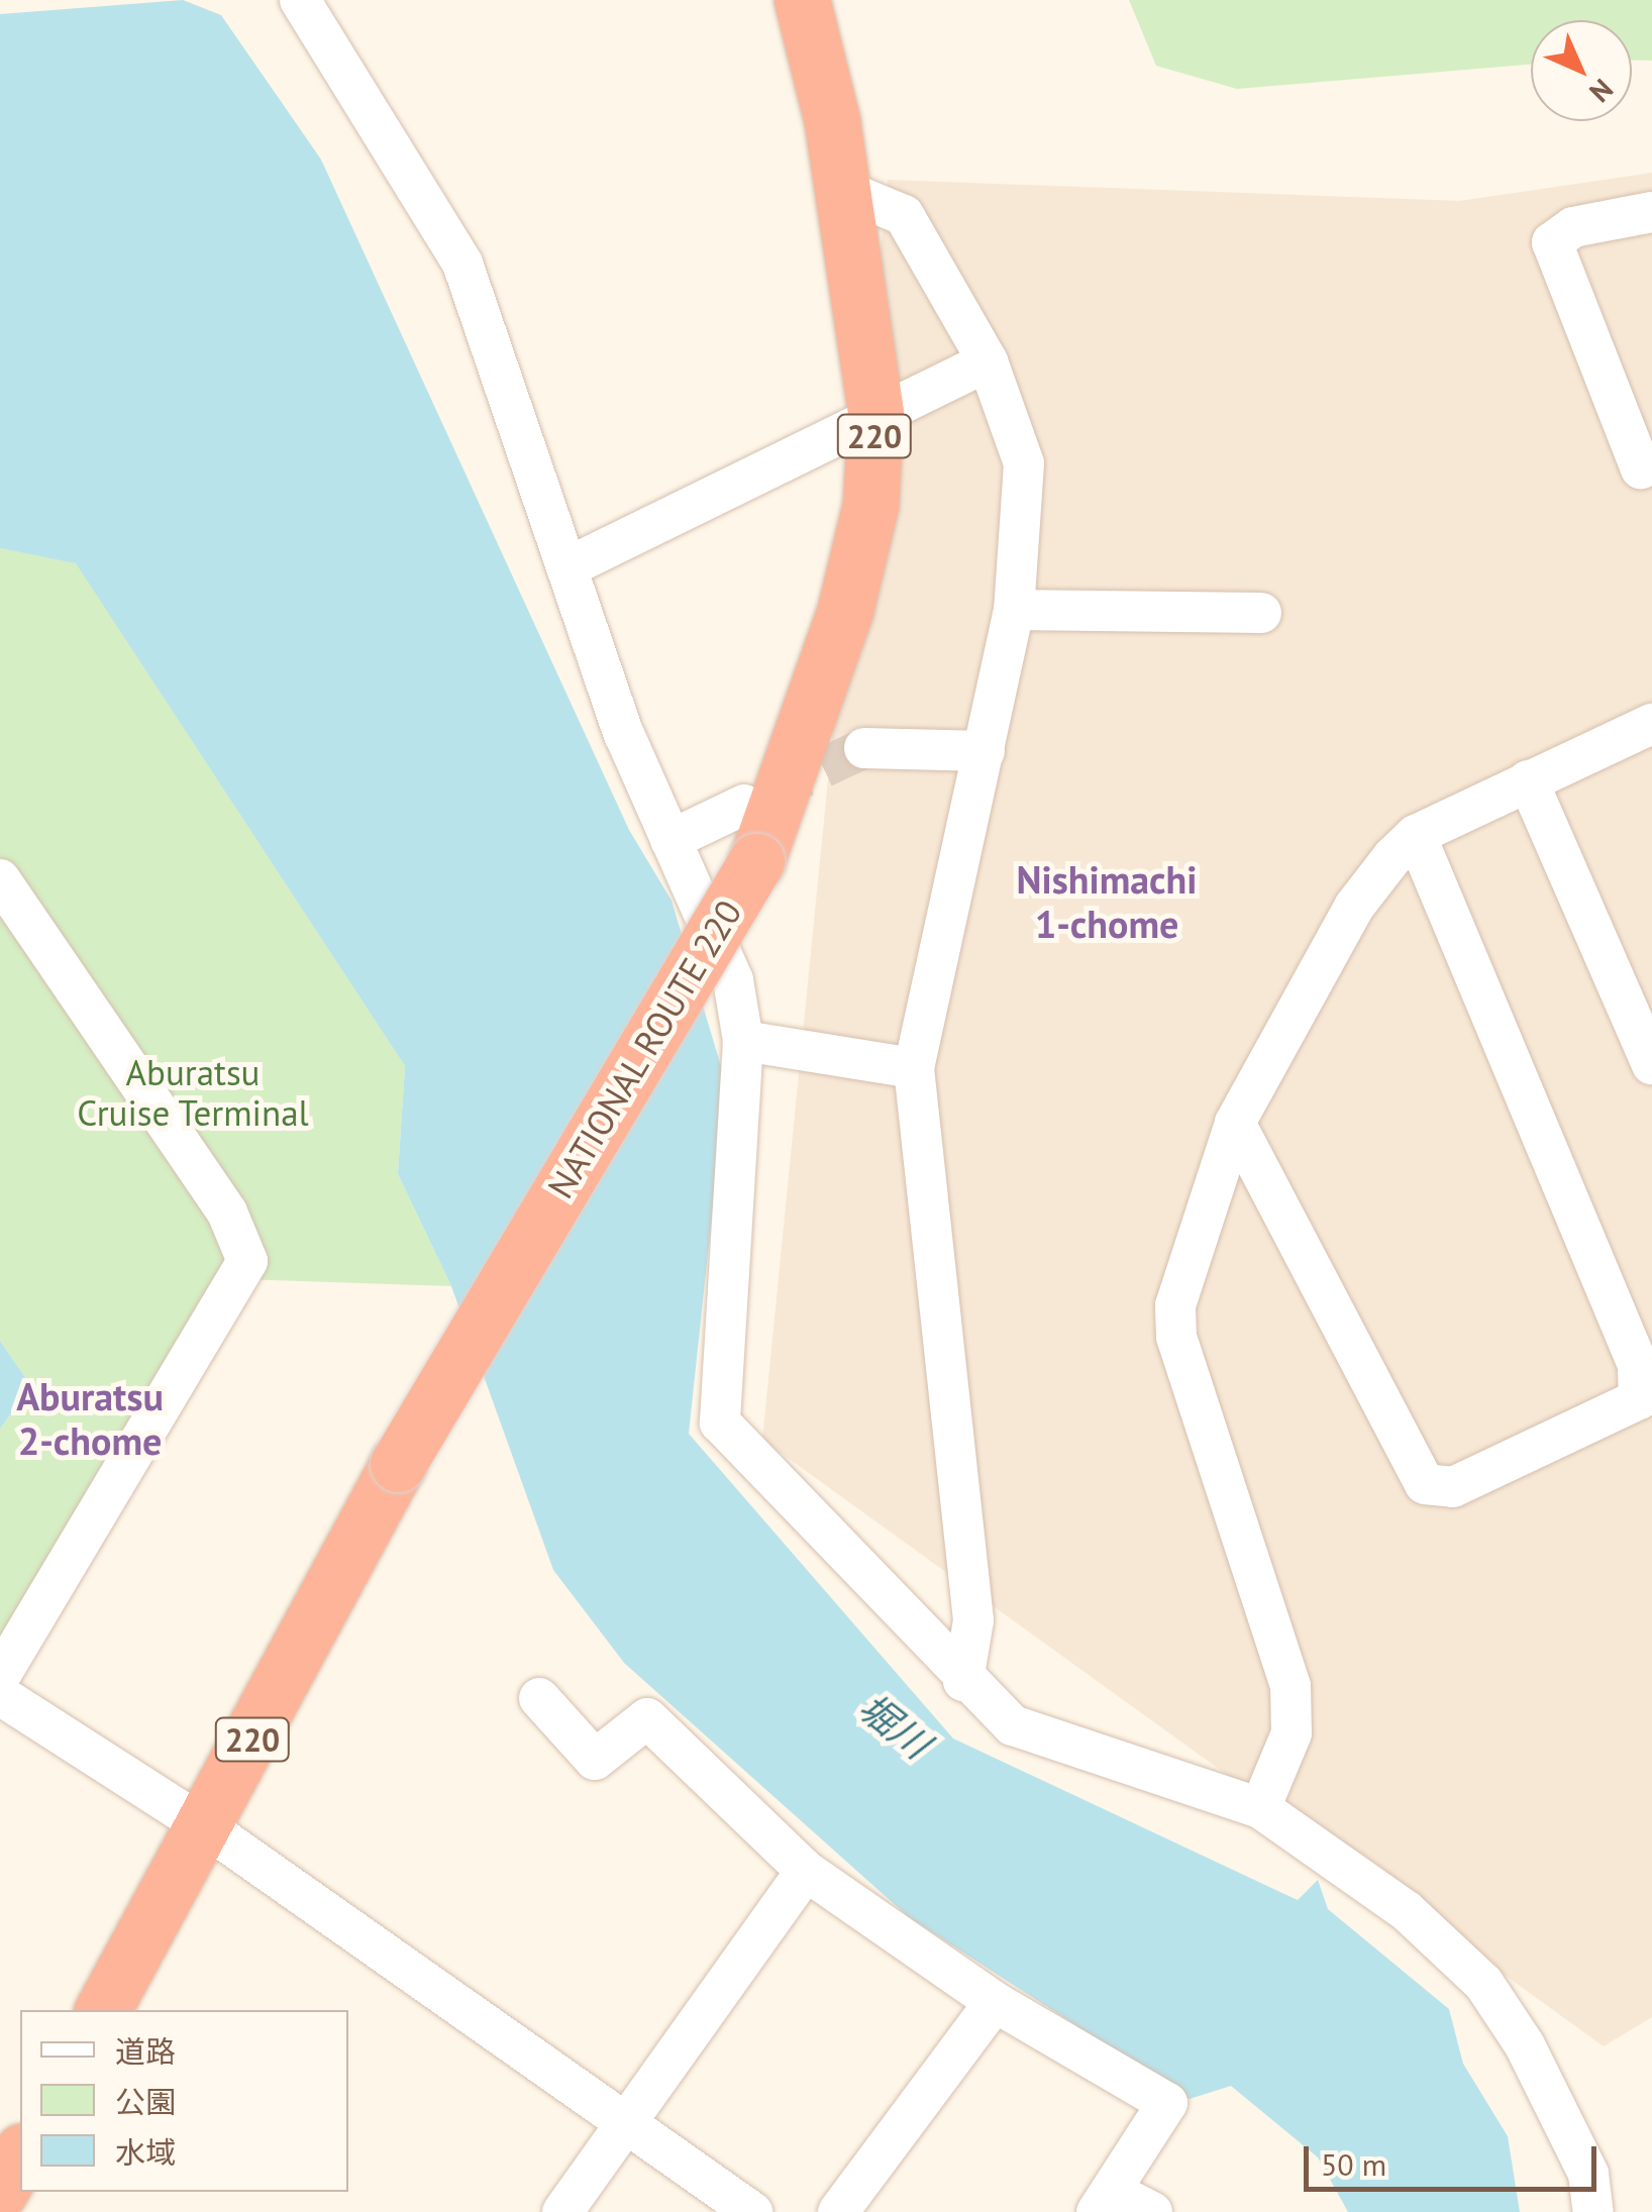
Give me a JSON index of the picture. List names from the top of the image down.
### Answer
{
  "streets": {
    "highway": ["220", "NATIONAL ROUTE 220"]
  },
  "districts": ["Nishimachi 1-chome", "Aburatsu 2-chome"],
  "water": ["堀川"],
  "parks": ["Aburatsu Cruise Terminal"],
  "legend": ["道路", "公園", "水域"],
  "scale_bar": "50 m",
  "north": "bottom right"
}
